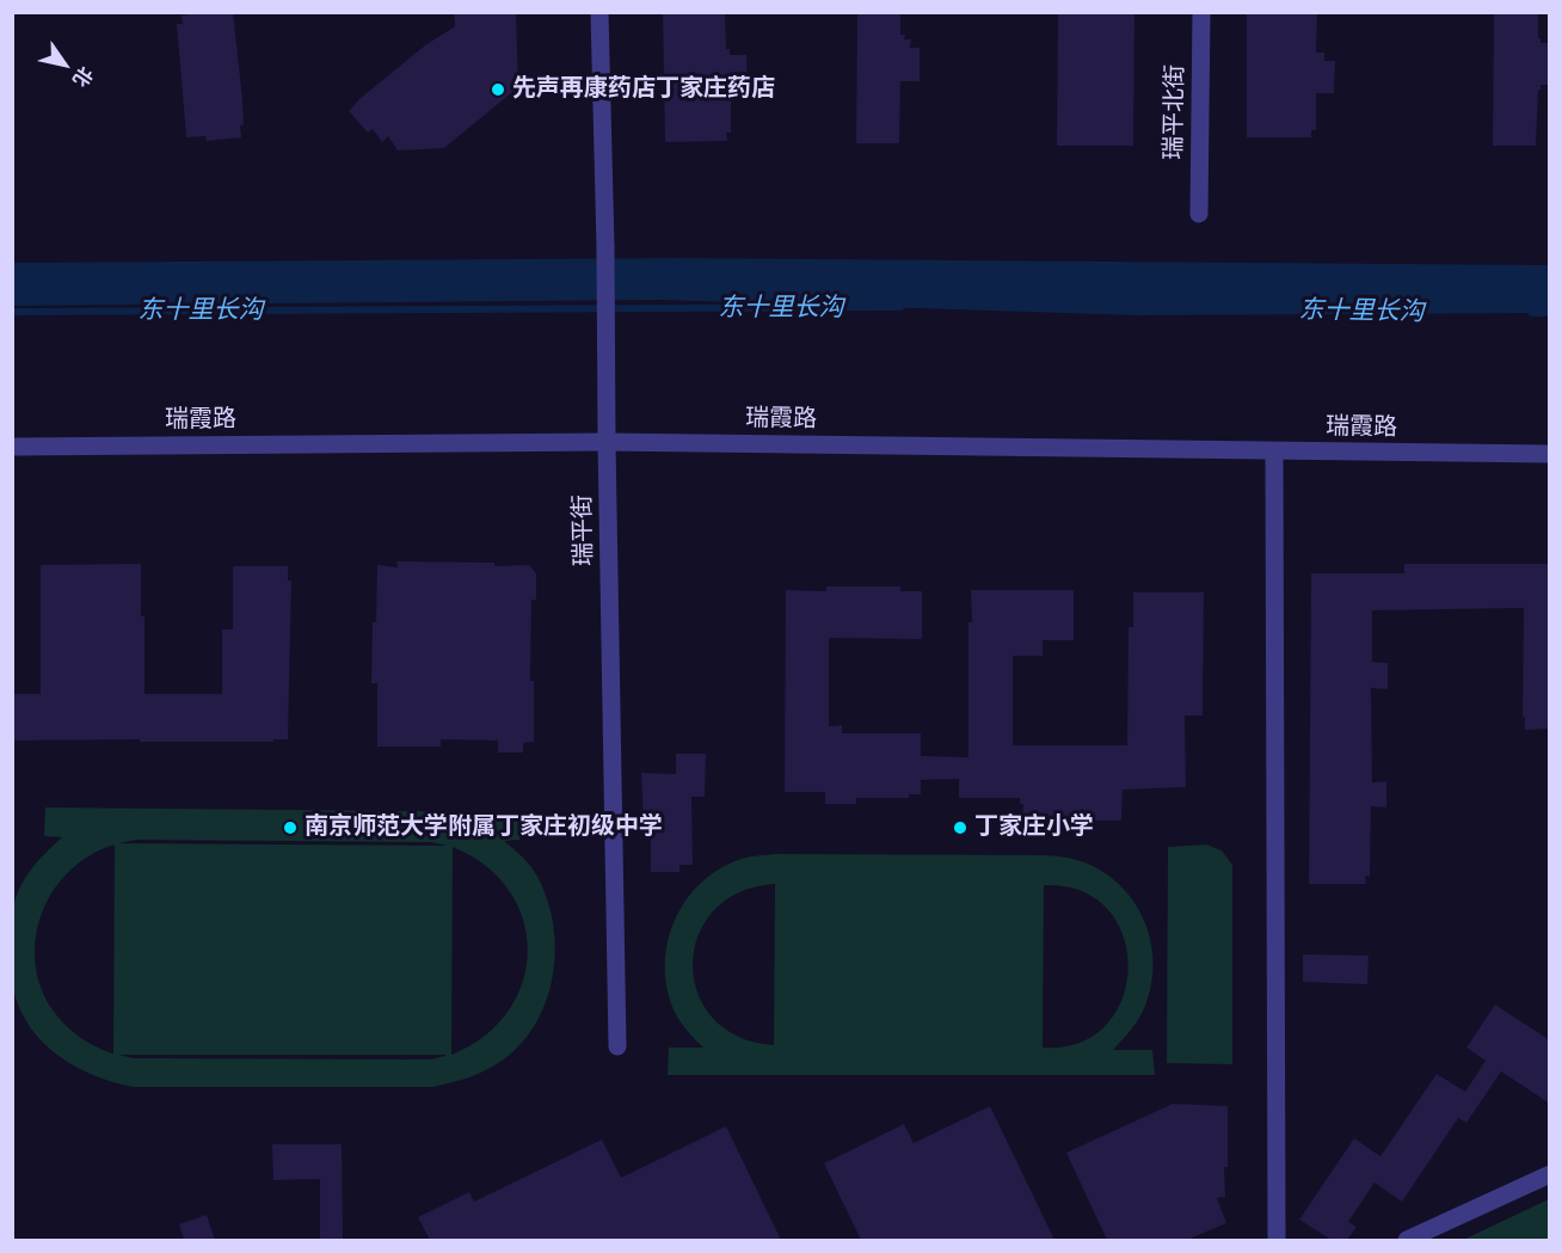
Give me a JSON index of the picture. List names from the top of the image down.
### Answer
{
  "streets": {
    "street": ["瑞平北街", "瑞霞路", "瑞平街"]
  },
  "crossings": [
    ["瑞霞路", "瑞平街"]
  ],
  "water": ["东十里长沟"],
  "places": ["先声再康药店丁家庄药店", "南京师范大学附属丁家庄初级中学", "丁家庄小学"],
  "north": "bottom right"
}
